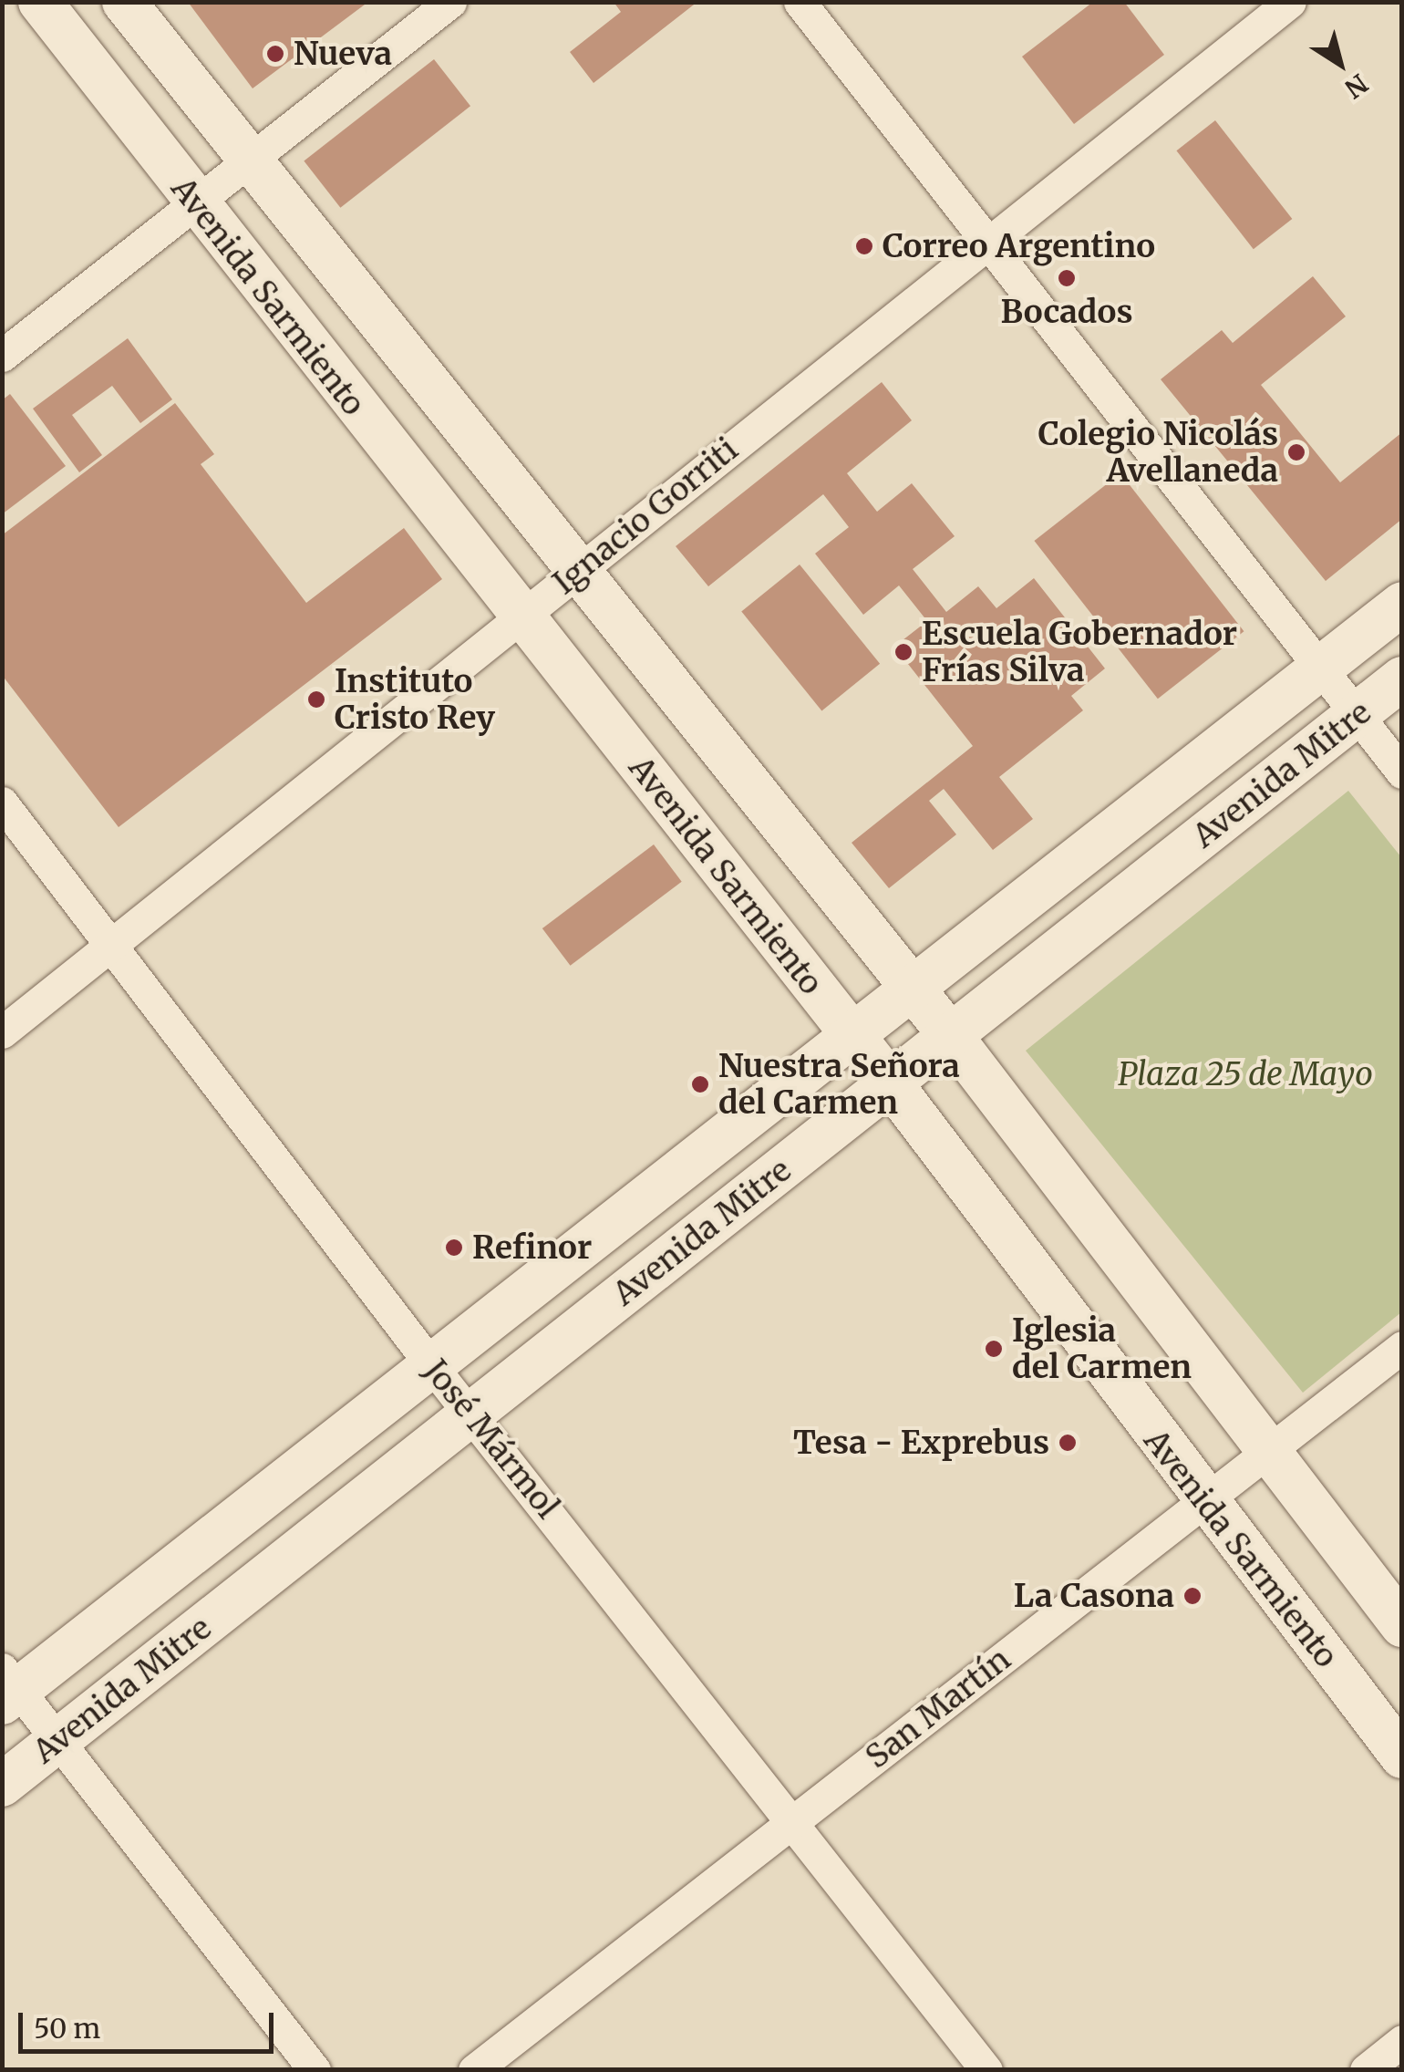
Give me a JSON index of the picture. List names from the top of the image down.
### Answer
{
  "streets": {
    "main road": ["Avenida Sarmiento", "Avenida Mitre"],
    "street": ["Ignacio Gorriti", "José Mármol", "San Martín"]
  },
  "crossings": [
    ["Avenida Sarmiento", "Ignacio Gorriti"],
    ["Avenida Sarmiento", "Avenida Mitre"],
    ["Avenida Sarmiento", "San Martín"],
    ["Ignacio Gorriti", "José Mármol"],
    ["Avenida Mitre", "José Mármol"],
    ["José Mármol", "San Martín"]
  ],
  "parks": ["Plaza 25 de Mayo"],
  "places": [
    "Nueva",
    "Correo Argentino",
    "Bocados",
    "Colegio Nicolás Avellaneda",
    "Escuela Gobernador Frías Silva",
    "Instituto Cristo Rey",
    "Nuestra Señora del Carmen",
    "Refinor",
    "Iglesia del Carmen",
    "Tesa - Exprebus",
    "La Casona"
  ],
  "scale_bar": "50 m",
  "north": "bottom right"
}
